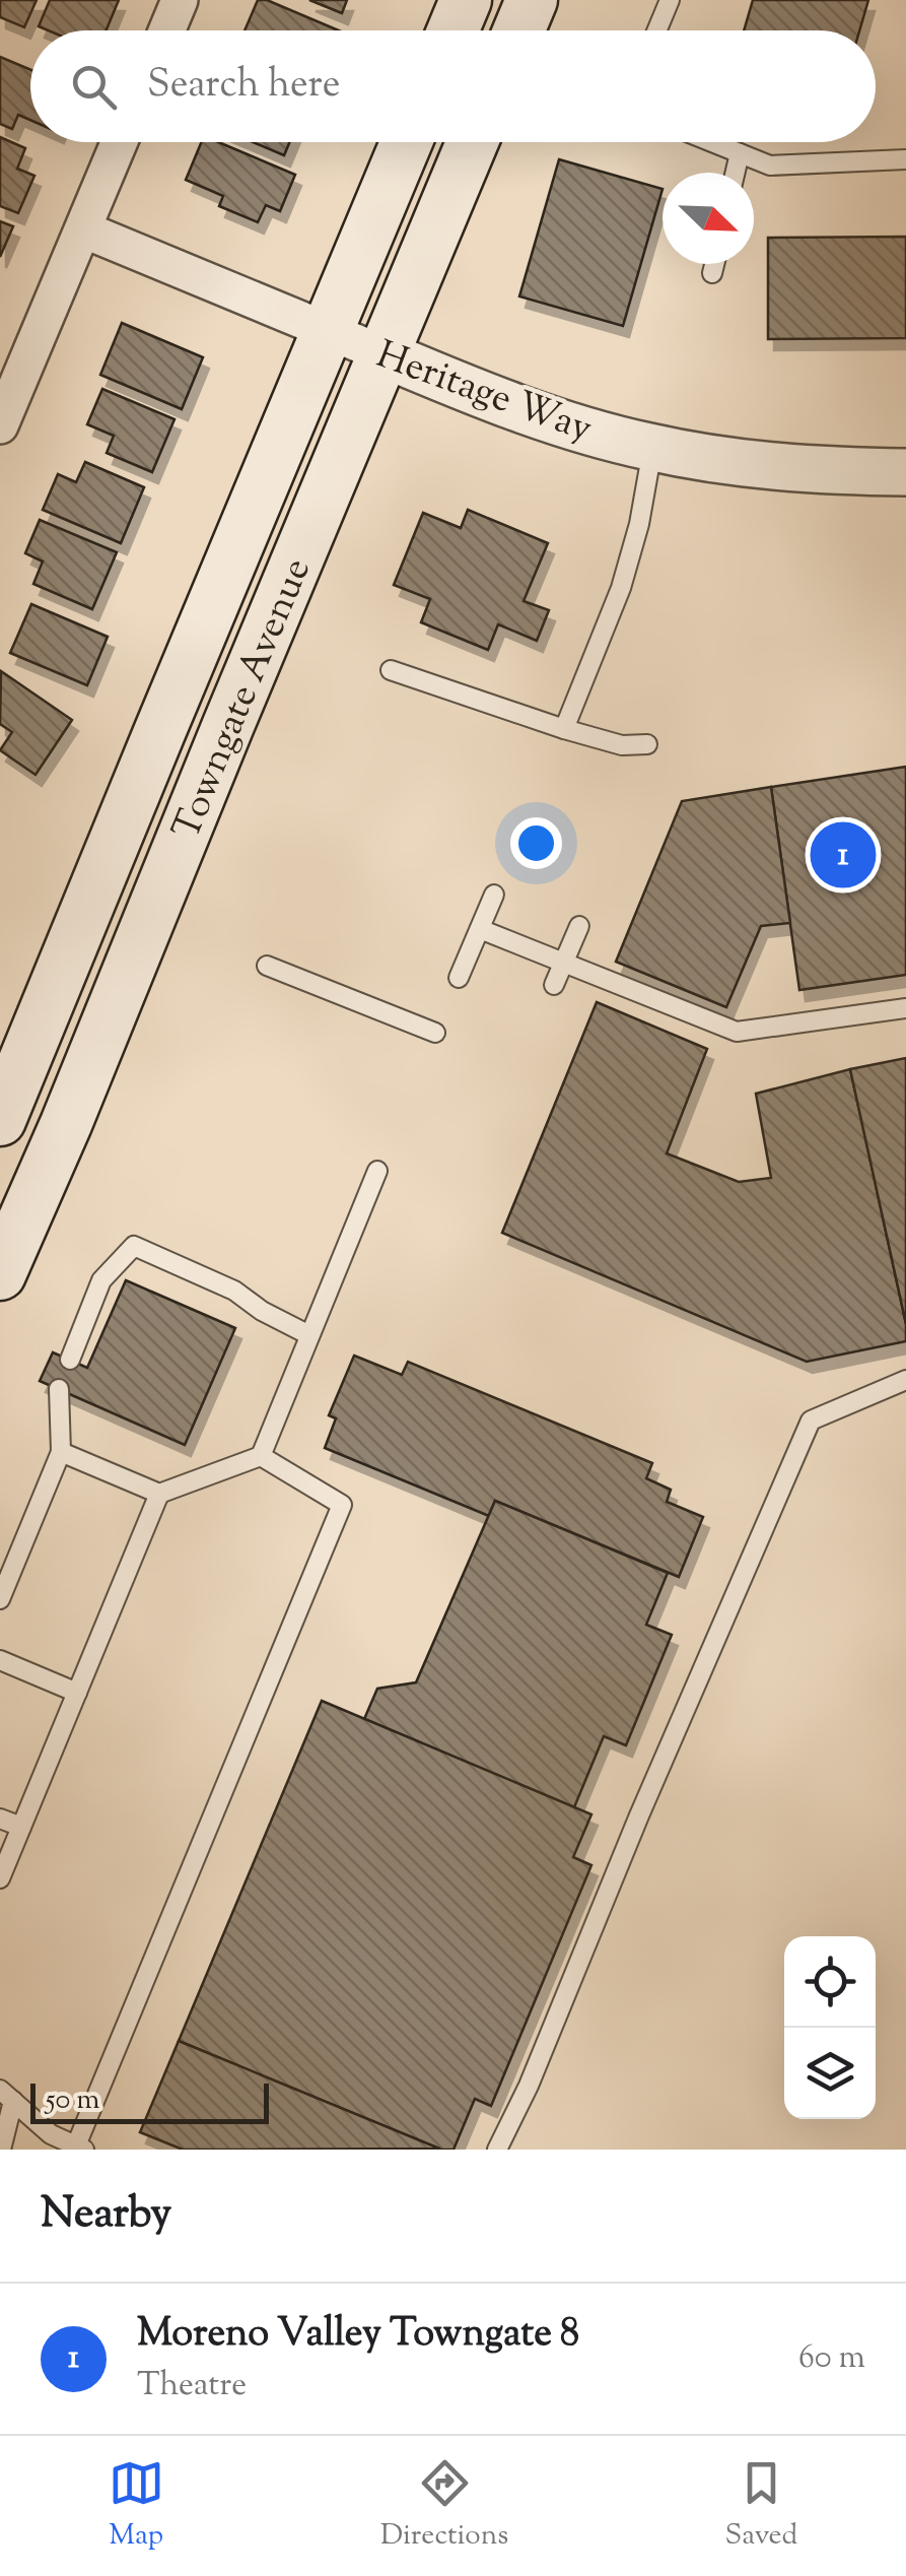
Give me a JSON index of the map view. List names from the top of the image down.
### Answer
{
  "streets": {
    "main road": ["Towngate Avenue"],
    "street": ["Heritage Way"]
  },
  "crossings": [
    ["Heritage Way", "Towngate Avenue"]
  ],
  "scale_bar": "50 m",
  "north": "bottom right",
  "page": {
    "search": "Search here",
    "pins": "1",
    "scale": "50 m",
    "heading": "Nearby",
    "list": [
      {
        "mark": "1",
        "name": "Moreno Valley Towngate 8",
        "note": "Theatre",
        "value": "60 m"
      }
    ],
    "nav": ["Map", "Directions", "Saved"]
  }
}
